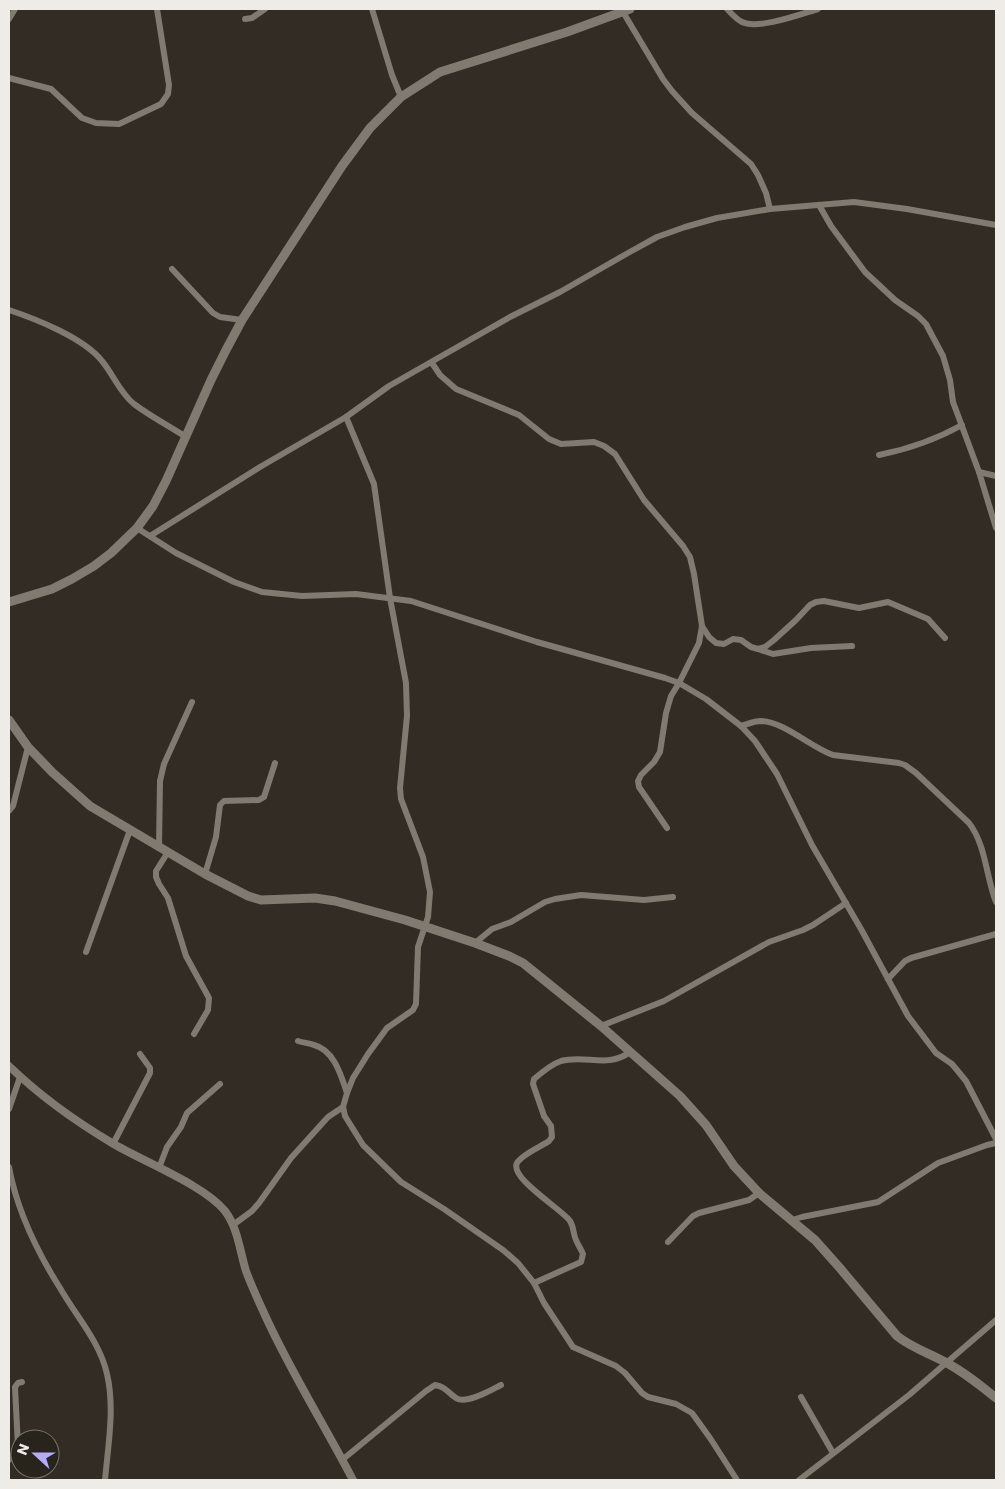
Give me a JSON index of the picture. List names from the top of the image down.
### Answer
{
  "north": "left"
}
